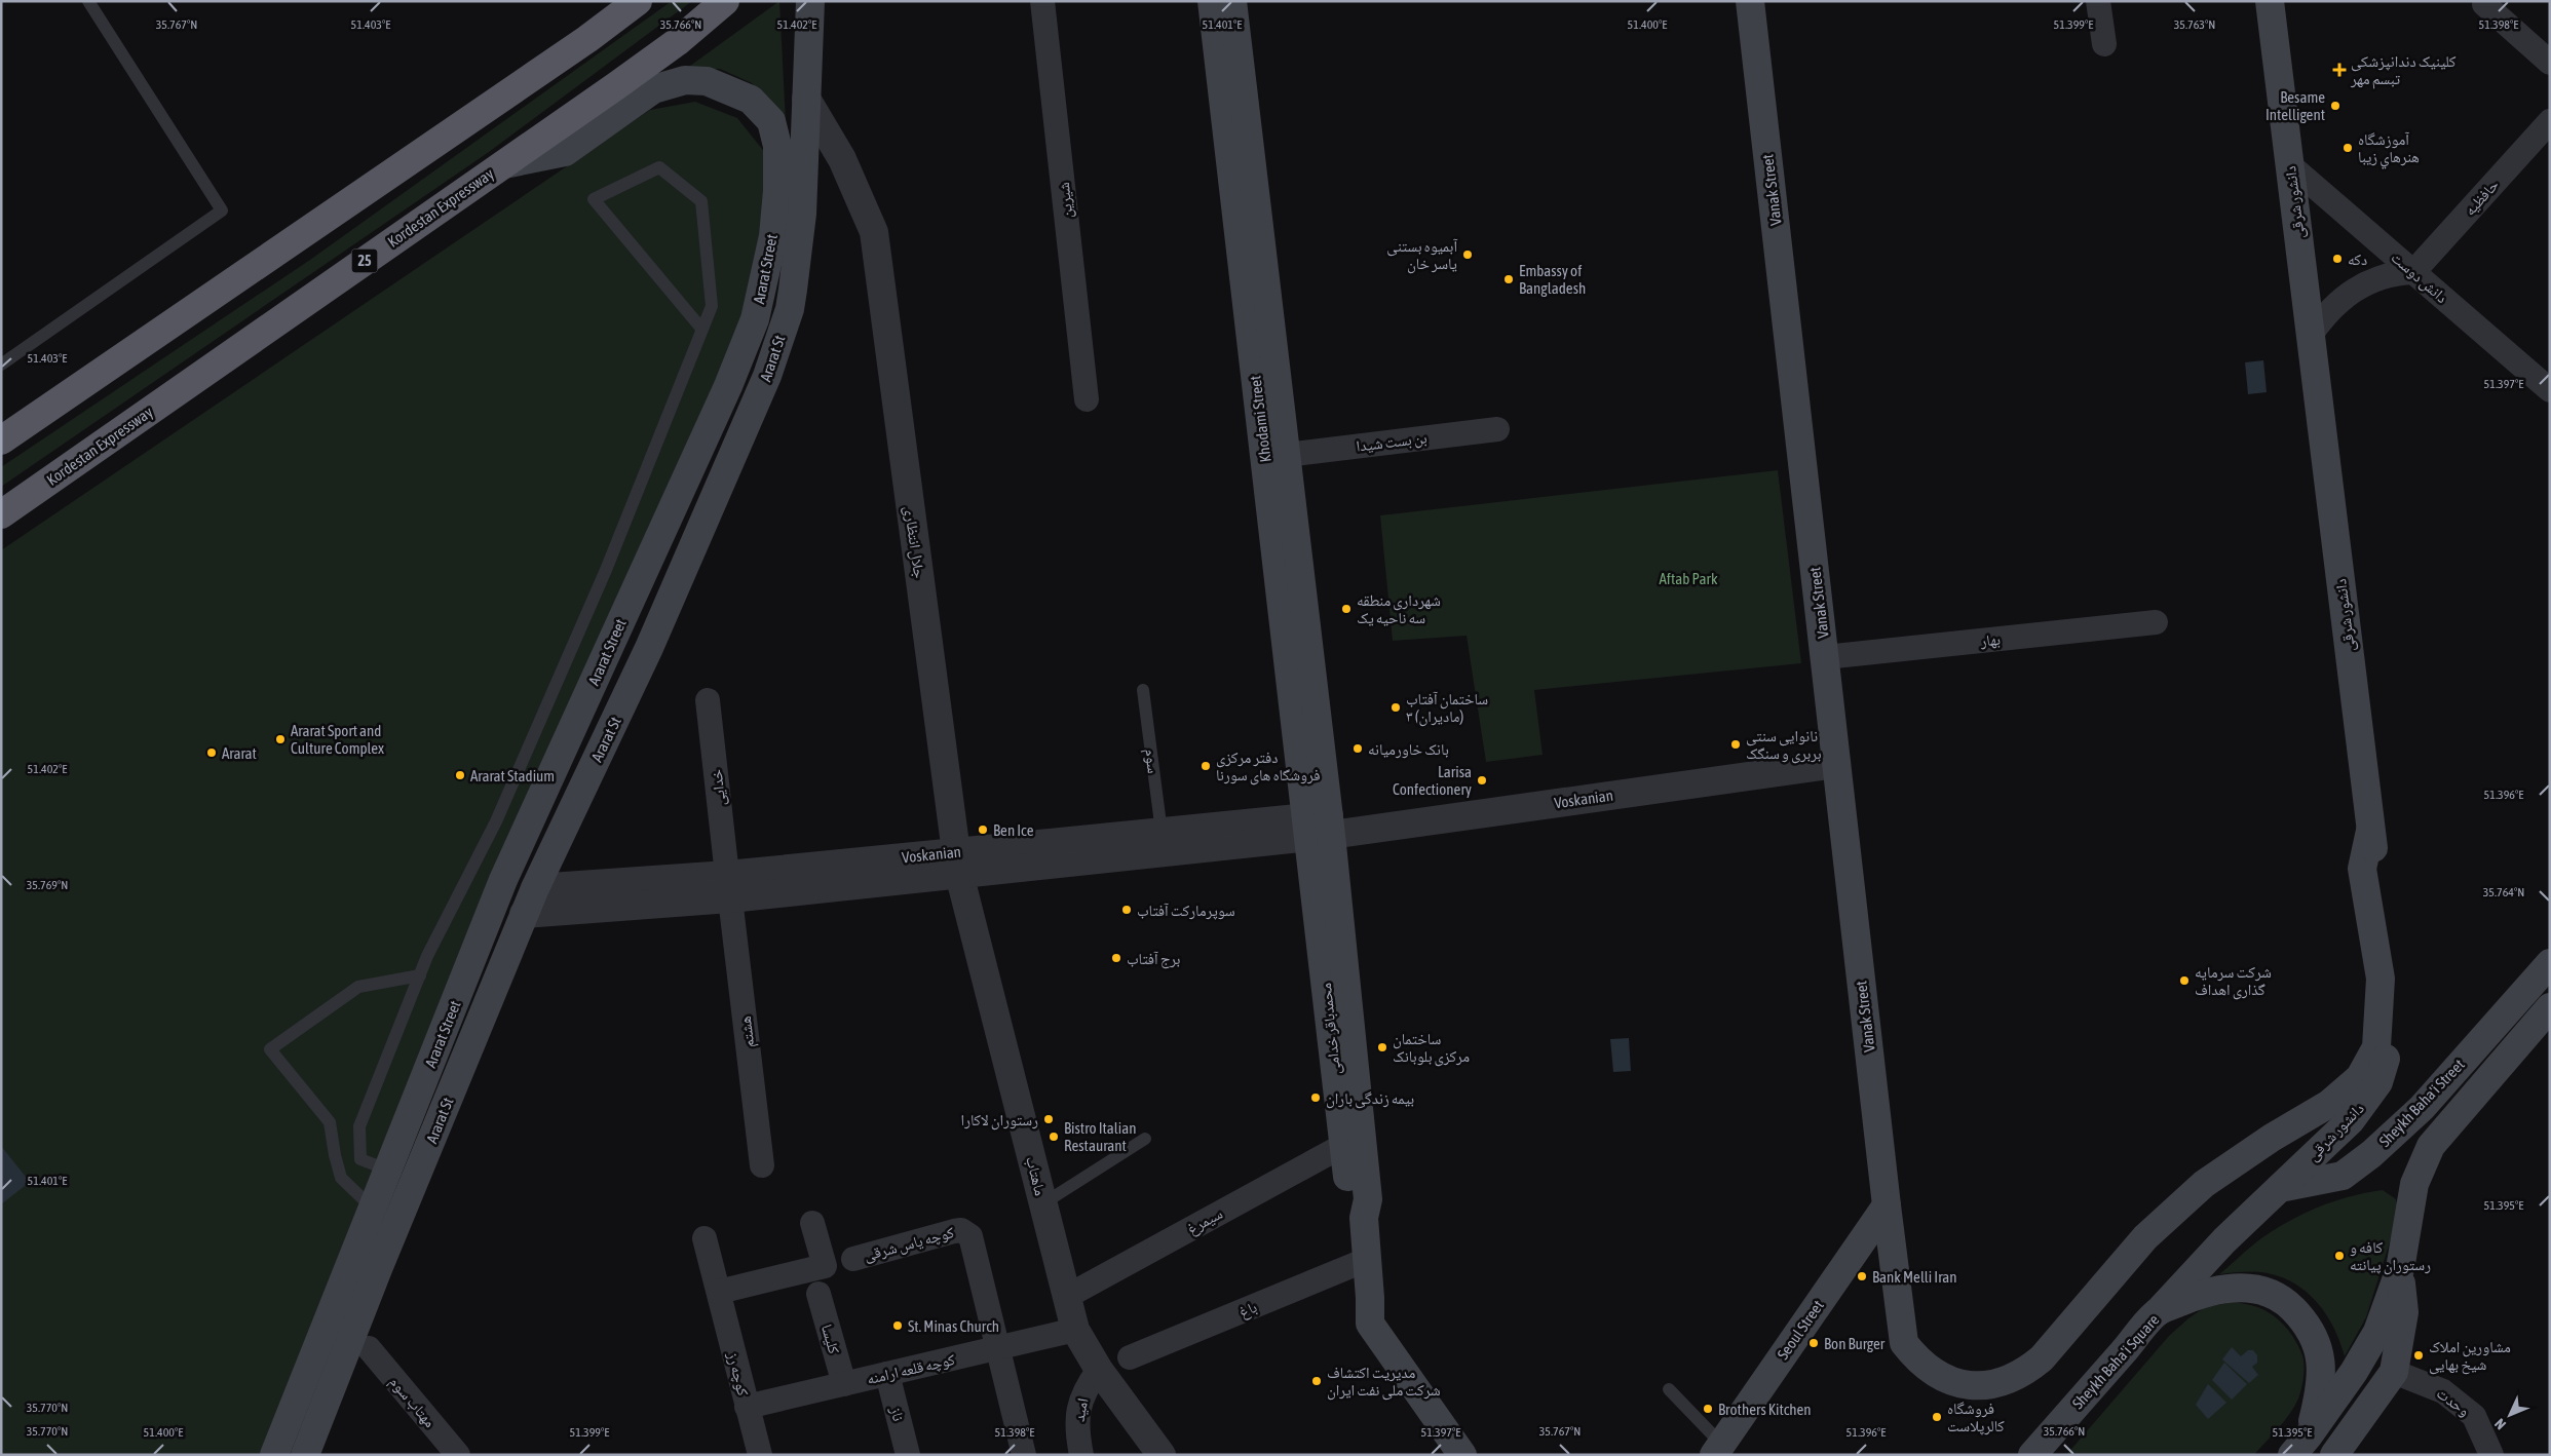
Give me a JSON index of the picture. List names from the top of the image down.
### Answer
{
  "streets": {
    "highway": ["Kordestan Expressway", "25"],
    "main road": [
      "Vanak Street",
      "دانشور شرقی",
      "Ararat Street",
      "Ararat St",
      "Khodami Street",
      "محمدباقر خدامی",
      "Sheykh Baha'i Street",
      "Seoul Street",
      "Sheykh Baha'i Square"
    ],
    "street": [
      "حافظیه",
      "شیرین",
      "دانش دوست",
      "بن بست شیدا",
      "جلال انتظاری",
      "بهار",
      "خدایی",
      "Voskanian",
      "هشتم",
      "ماهتاب",
      "سیمرغ",
      "کوچه یاس شرقی",
      "باغ",
      "کلیسا",
      "کوچه قلعه ارامنه",
      "کوچه رز",
      "مهتاب سوم",
      "وحدت",
      "امید",
      "ناز"
    ],
    "lane": ["سوم"]
  },
  "crossings": [
    ["Vanak Street", "دانشور شرقی"],
    ["Vanak Street", "بهار"],
    ["Vanak Street", "Voskanian"],
    ["Vanak Street", "Seoul Street"],
    ["حافظیه", "دانش دوست"],
    ["دانشور شرقی", "دانش دوست"],
    ["دانشور شرقی", "Sheykh Baha'i Street"],
    ["Kordestan Expressway", "Ararat Street"],
    ["Ararat St", "جلال انتظاری"],
    ["Khodami Street", "بن بست شیدا"],
    ["Khodami Street", "Voskanian"],
    ["Khodami Street", "محمدباقر خدامی"],
    ["جلال انتظاری", "Voskanian"],
    ["جلال انتظاری", "ماهتاب"],
    ["سوم", "Voskanian"],
    ["خدایی", "هشتم"],
    ["Voskanian", "محمدباقر خدامی"],
    ["Voskanian", "ماهتاب"],
    ["محمدباقر خدامی", "سیمرغ"],
    ["محمدباقر خدامی", "باغ"],
    ["Sheykh Baha'i Street", "Sheykh Baha'i Square"],
    ["ماهتاب", "سیمرغ"],
    ["ماهتاب", "کوچه قلعه ارامنه"],
    ["ماهتاب", "امید"],
    ["کوچه یاس شرقی", "کوچه قلعه ارامنه"],
    ["کلیسا", "کوچه قلعه ارامنه"],
    ["کوچه قلعه ارامنه", "کوچه رز"],
    ["کوچه قلعه ارامنه", "ناز"]
  ],
  "parks": ["Aftab Park"],
  "places": {
    "health": ["کلینیک دندانپزشکی تبسم مهر"],
    "other": [
      "Besame Intelligent",
      "آموزشگاه هنرهاي زيبا",
      "آبمیوه بستنی یاسر خان",
      "دکه",
      "Embassy of Bangladesh",
      "شهرداری منطقه سه ناحیه یک",
      "ساختمان آفتاب ۳ (مادیران)",
      "Ararat Sport and Culture Complex",
      "نانوایی سنتی بربری و سنگک",
      "بانک خاورمیانه",
      "Ararat",
      "دفتر مرکزی فروشگاه های سورنا",
      "Ararat Stadium",
      "Larisa Confectionery",
      "Ben Ice",
      "سوپرمارکت آفتاب",
      "برج آفتاب",
      "شرکت سرمایه گذاری اهداف",
      "ساختمان مرکزی بلوبانک",
      "بیمه زندگی باران",
      "رستوران لاکارا",
      "Bistro Italian Restaurant",
      "کافه و رستوران پیانته",
      "Bank Melli Iran",
      "St. Minas Church",
      "Bon Burger",
      "مشاورین املاک شیخ بهایی",
      "مدیریت اکتشاف شرکت ملی نفت ایران",
      "Brothers Kitchen",
      "فروشگاه کالرپلاست"
    ]
  },
  "north": "bottom left",
  "coordinates": [
    "51.403°E",
    "51.402°E",
    "51.401°E",
    "51.400°E",
    "51.399°E",
    "51.398°E",
    "35.767°N",
    "35.766°N",
    "35.763°N",
    "51.397°E",
    "51.396°E",
    "35.769°N",
    "35.764°N",
    "51.395°E",
    "35.770°N"
  ]
}
